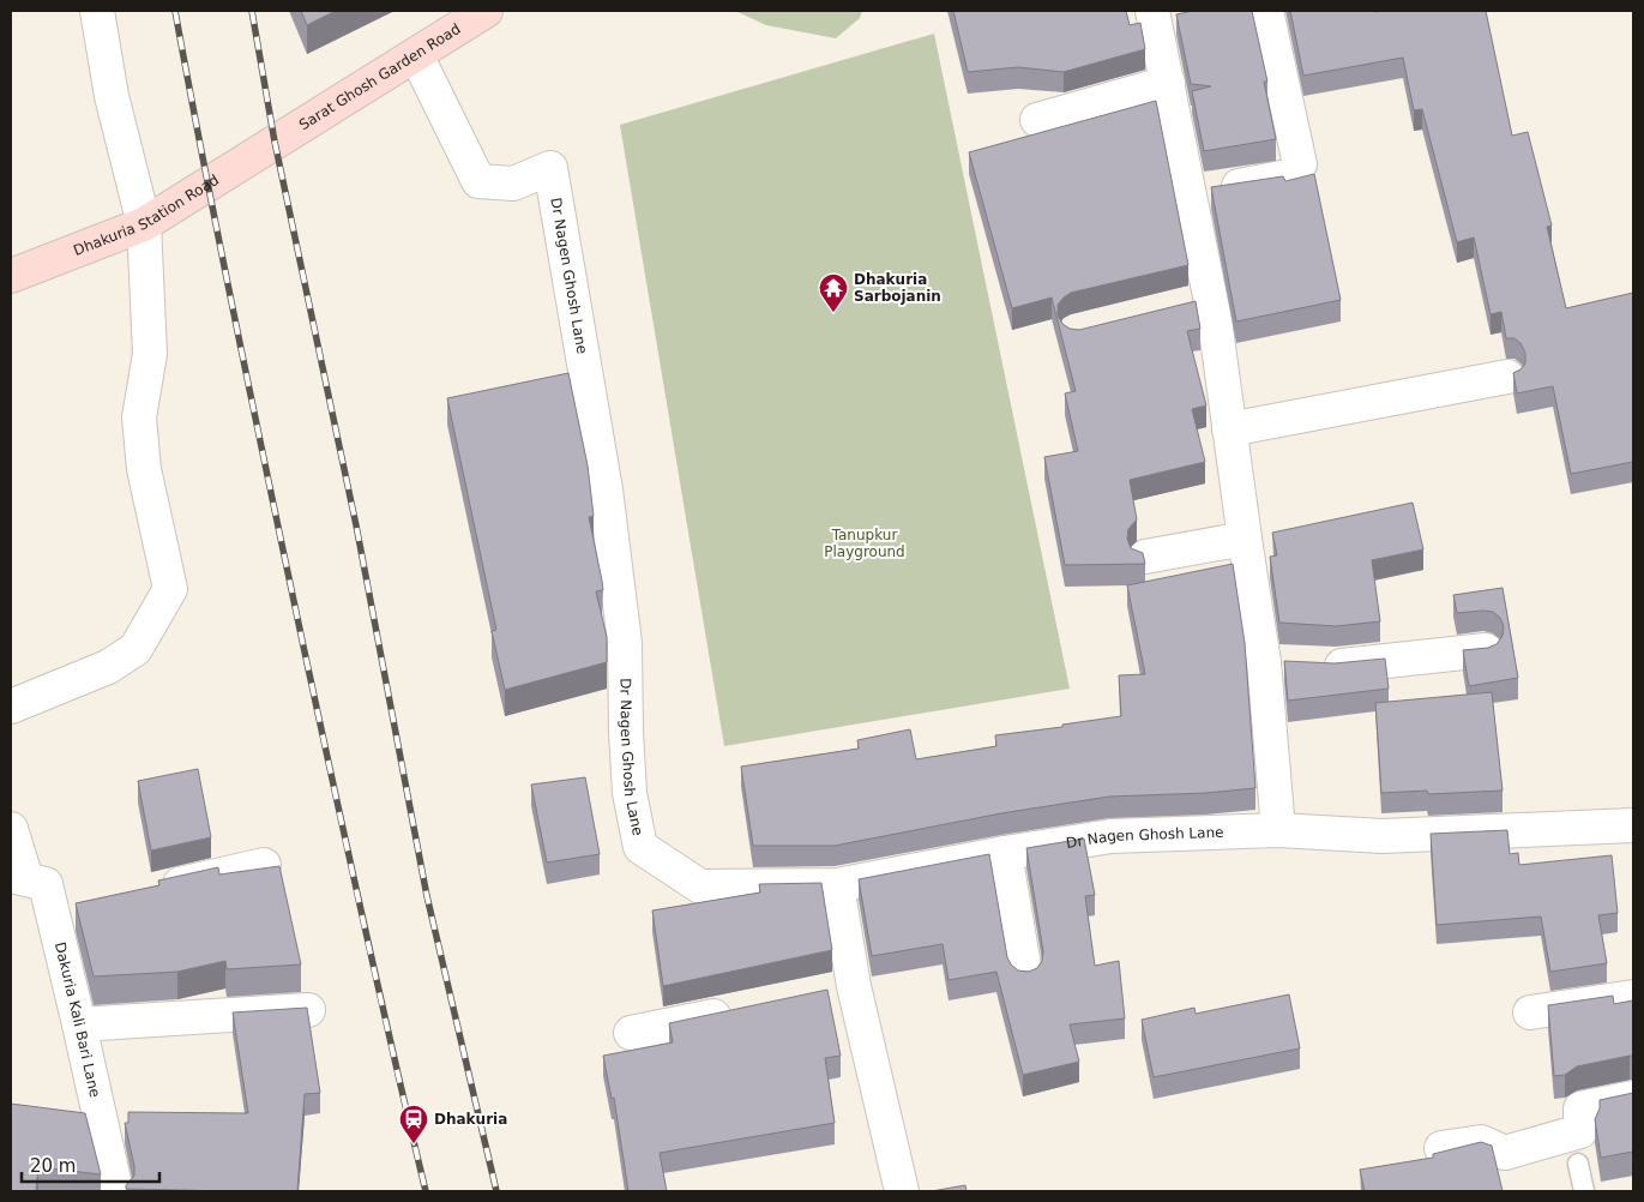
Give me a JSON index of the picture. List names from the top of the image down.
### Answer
{
  "streets": {
    "street": [
      "Sarat Ghosh Garden Road",
      "Dhakuria Station Road",
      "Dr Nagen Ghosh Lane",
      "Dakuria Kali Bari Lane"
    ]
  },
  "crossings": [
    ["Sarat Ghosh Garden Road", "Dhakuria Station Road"],
    ["Sarat Ghosh Garden Road", "Dr Nagen Ghosh Lane"]
  ],
  "parks": ["Tanupkur Playground"],
  "places": {
    "temple": ["Dhakuria Sarbojanin"],
    "station": ["Dhakuria"]
  },
  "scale_bar": "20 m"
}
